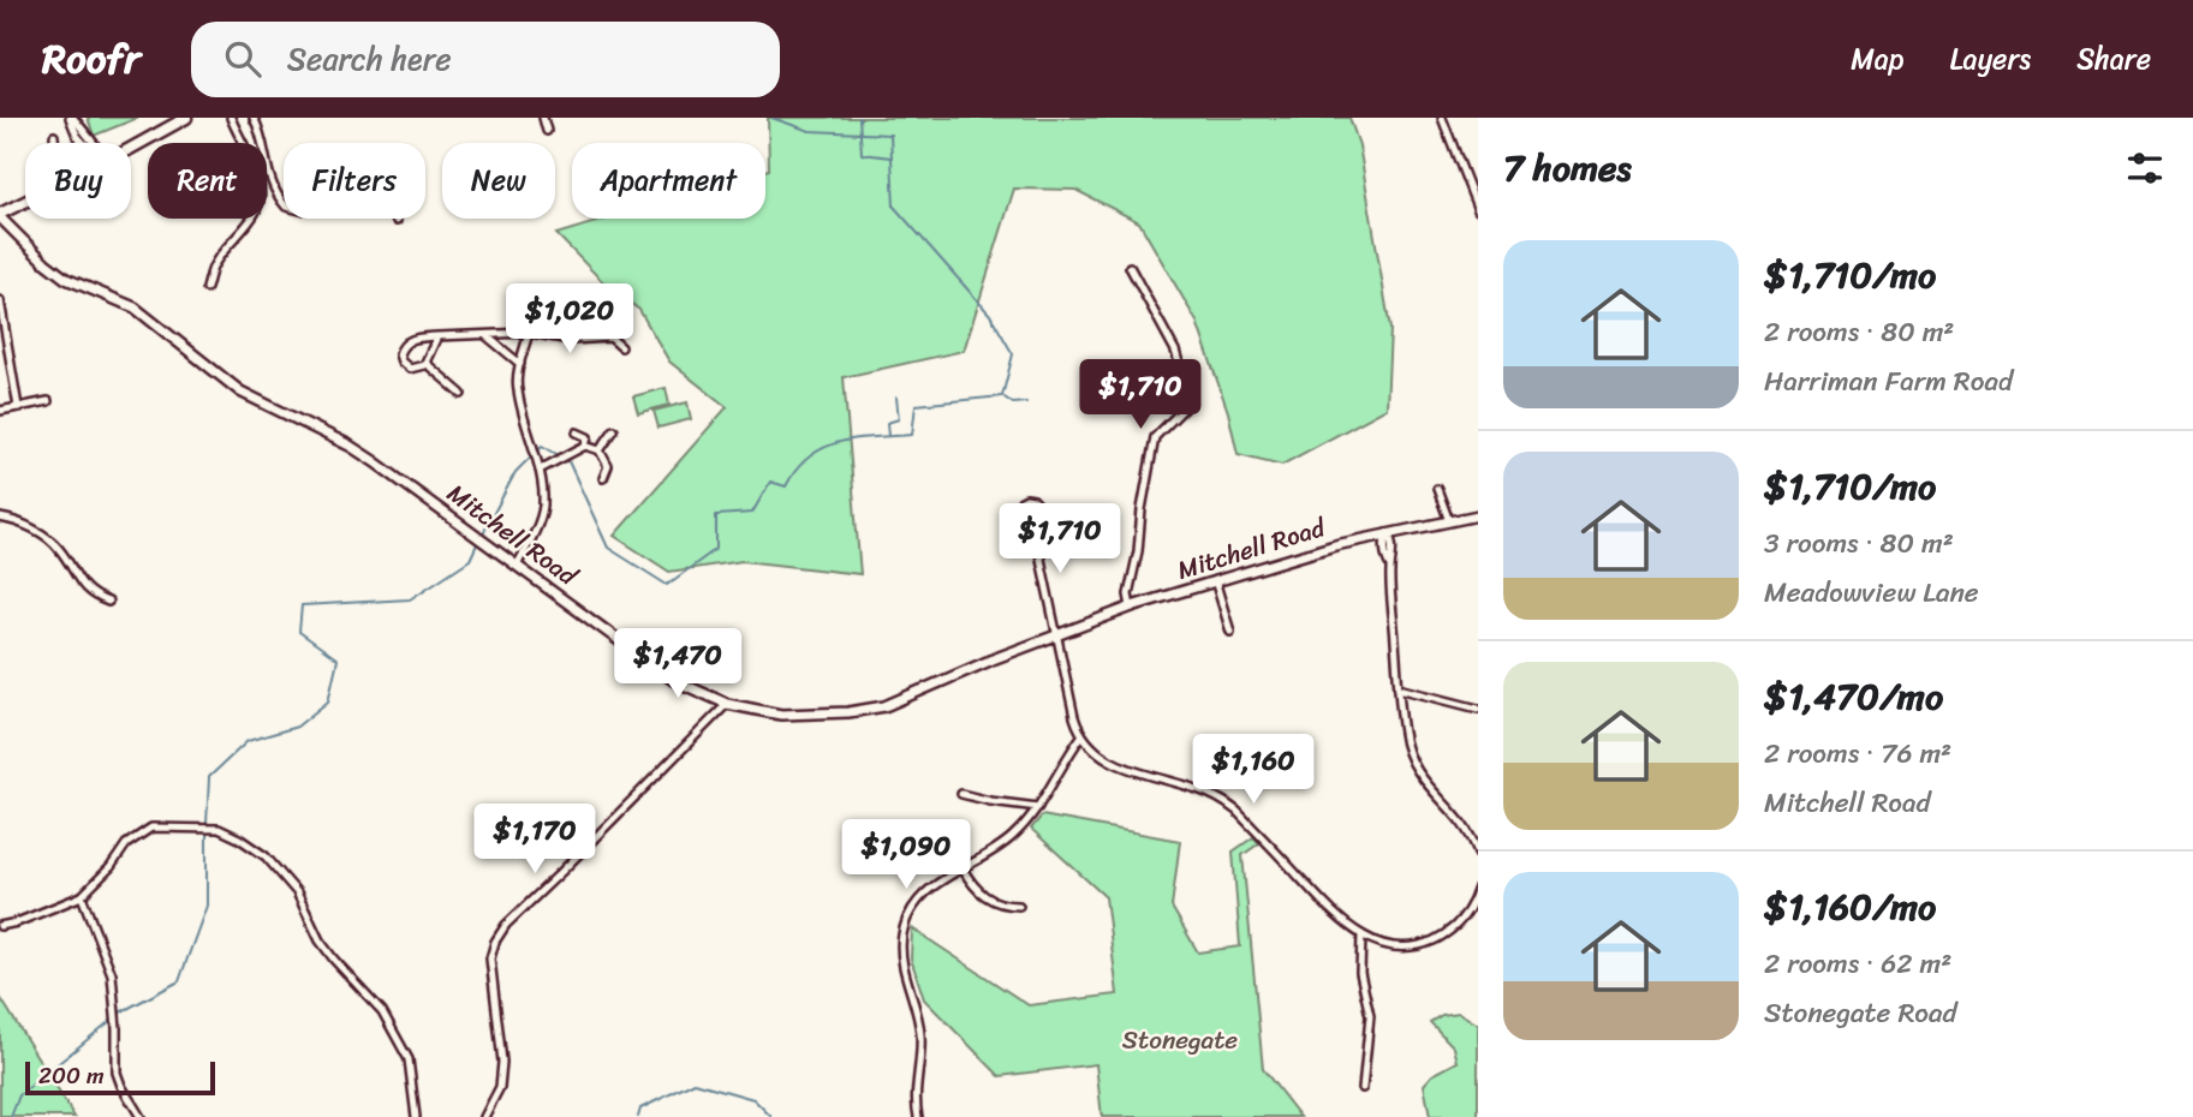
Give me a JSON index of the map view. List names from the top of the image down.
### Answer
{
  "streets": {
    "street": ["Mitchell Road"]
  },
  "parks": ["Stonegate"],
  "scale_bar": "200 m",
  "page": {
    "header": "Roofr",
    "search": "Search here",
    "nav": ["Map", "Layers", "Share"],
    "heading": "7 homes",
    "chip": [
      "Buy",
      "Rent",
      "Filters",
      "New",
      "Apartment"
    ],
    "list": [
      {
        "name": "$1,710/mo",
        "note": "2 rooms · 80 m² · Harriman Farm Road"
      },
      {
        "name": "$1,710/mo",
        "note": "3 rooms · 80 m² · Meadowview Lane"
      },
      {
        "name": "$1,470/mo",
        "note": "2 rooms · 76 m² · Mitchell Road"
      },
      {
        "name": "$1,160/mo",
        "note": "2 rooms · 62 m² · Stonegate Road"
      }
    ],
    "price": [
      "$1,020",
      "$1,710",
      "$1,710",
      "$1,470",
      "$1,160",
      "$1,170",
      "$1,090"
    ],
    "scale": "200 m"
  }
}
